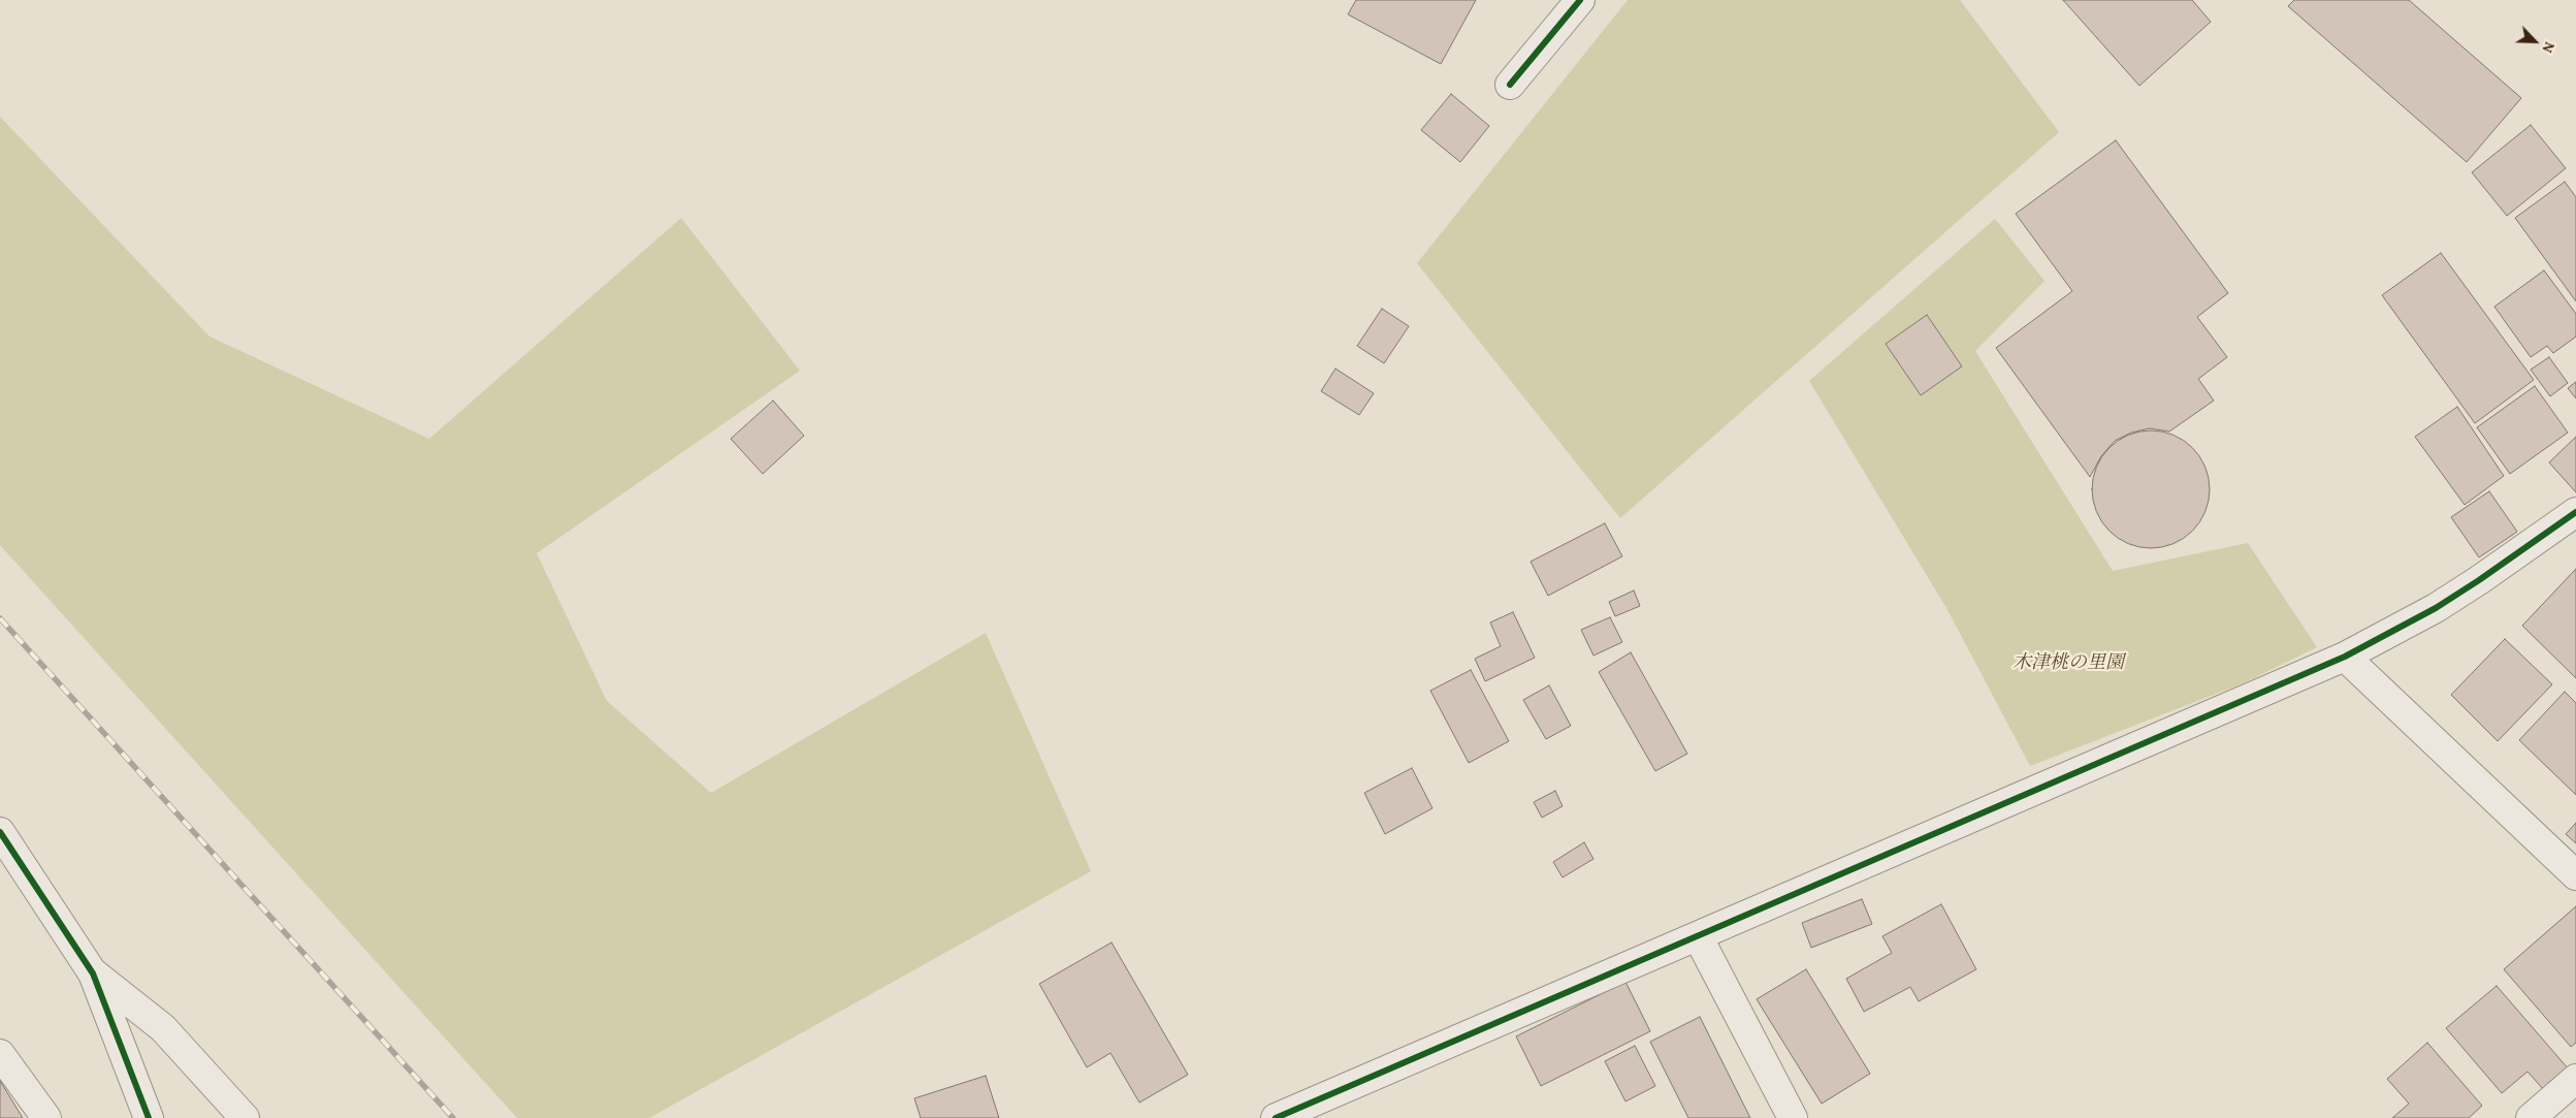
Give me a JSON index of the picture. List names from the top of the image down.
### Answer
{
  "parks": ["木津桃の里園"],
  "north": "bottom right"
}
